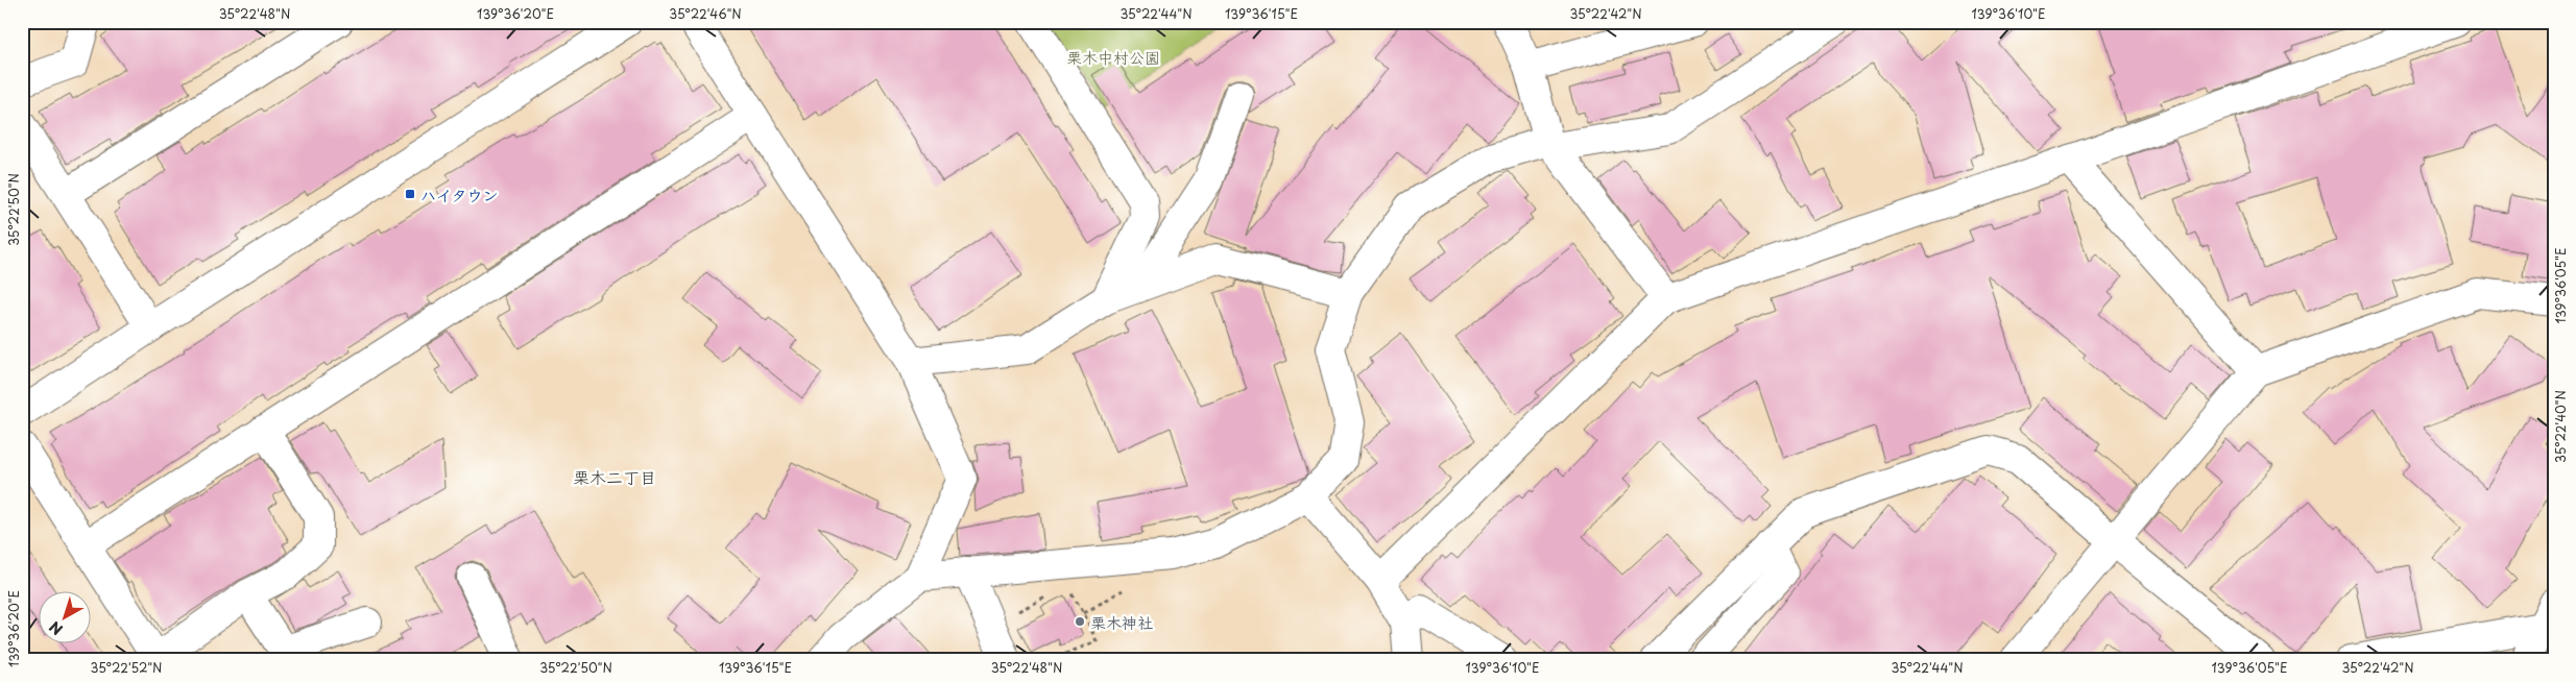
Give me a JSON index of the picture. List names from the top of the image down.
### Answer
{
  "districts": ["栗木二丁目"],
  "parks": ["栗木中村公園"],
  "places": {
    "transit": ["ハイタウン"],
    "other": ["栗木神社"]
  },
  "north": "bottom left",
  "coordinates": [
    "35°22'48\"N",
    "139°36'20\"E",
    "35°22'46\"N",
    "35°22'44\"N",
    "139°36'15\"E",
    "35°22'42\"N",
    "139°36'10\"E",
    "35°22'50\"N",
    "139°36'05\"E",
    "35°22'40\"N",
    "35°22'52\"N"
  ]
}
